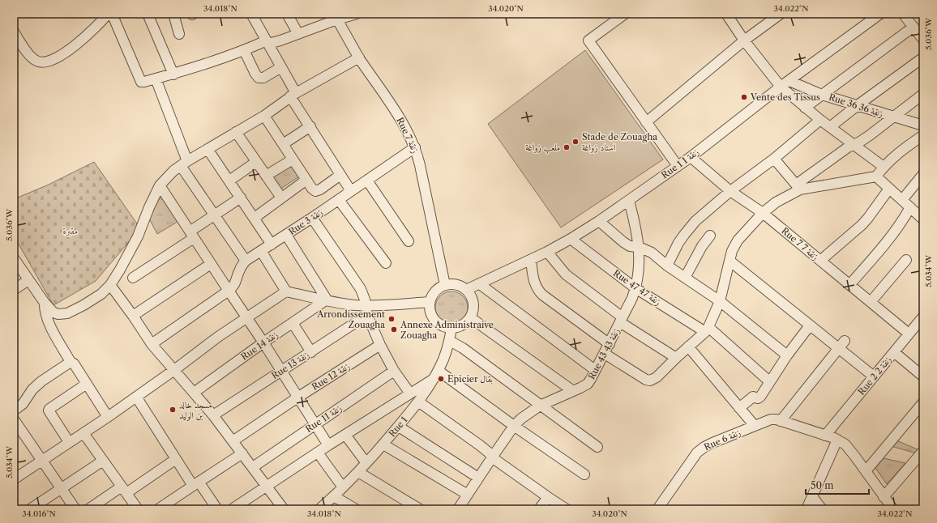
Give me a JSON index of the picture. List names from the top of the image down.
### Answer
{
  "streets": {
    "street": [
      "Rue 36 زنقة 36",
      "Rue 7 زنقة",
      "Rue 1 زنقة 1",
      "Rue 3 زنقة",
      "Rue 7 زنقة 7",
      "Rue 47 زنقة 47",
      "Rue 14 زنقة",
      "Rue 43 زنقة 43",
      "Rue 13 زنقة",
      "Rue 2 زنقة 2",
      "Rue 12 زنقة",
      "Rue 11 زنقة",
      "Rue 1",
      "Rue 6 زنقة"
    ]
  },
  "crossings": [
    ["Rue 36 زنقة 36", "Rue 1 زنقة 1"],
    ["Rue 7 زنقة", "Rue 1 زنقة 1"],
    ["Rue 7 زنقة", "Rue 3 زنقة"],
    ["Rue 7 زنقة", "Rue 1"],
    ["Rue 1 زنقة 1", "Rue 7 زنقة 7"],
    ["Rue 1 زنقة 1", "Rue 47 زنقة 47"],
    ["Rue 1 زنقة 1", "Rue 43 زنقة 43"],
    ["Rue 1 زنقة 1", "Rue 1"],
    ["Rue 7 زنقة 7", "Rue 2 زنقة 2"],
    ["Rue 47 زنقة 47", "Rue 43 زنقة 43"]
  ],
  "parks": ["مقبرة"],
  "places": [
    "Vente des Tissus",
    "Stade de Zouagha استاد زواغة",
    "ملعب زواغة",
    "Arrondissement Zouagha",
    "Annexe Administraive Zouagha",
    "Epicier بقال",
    "مسجد خالد بن الوليد"
  ],
  "scale_bar": "50 m",
  "coordinates": [
    "34.018°N",
    "34.020°N",
    "34.022°N",
    "5.036°W",
    "5.034°W",
    "34.016°N"
  ]
}
